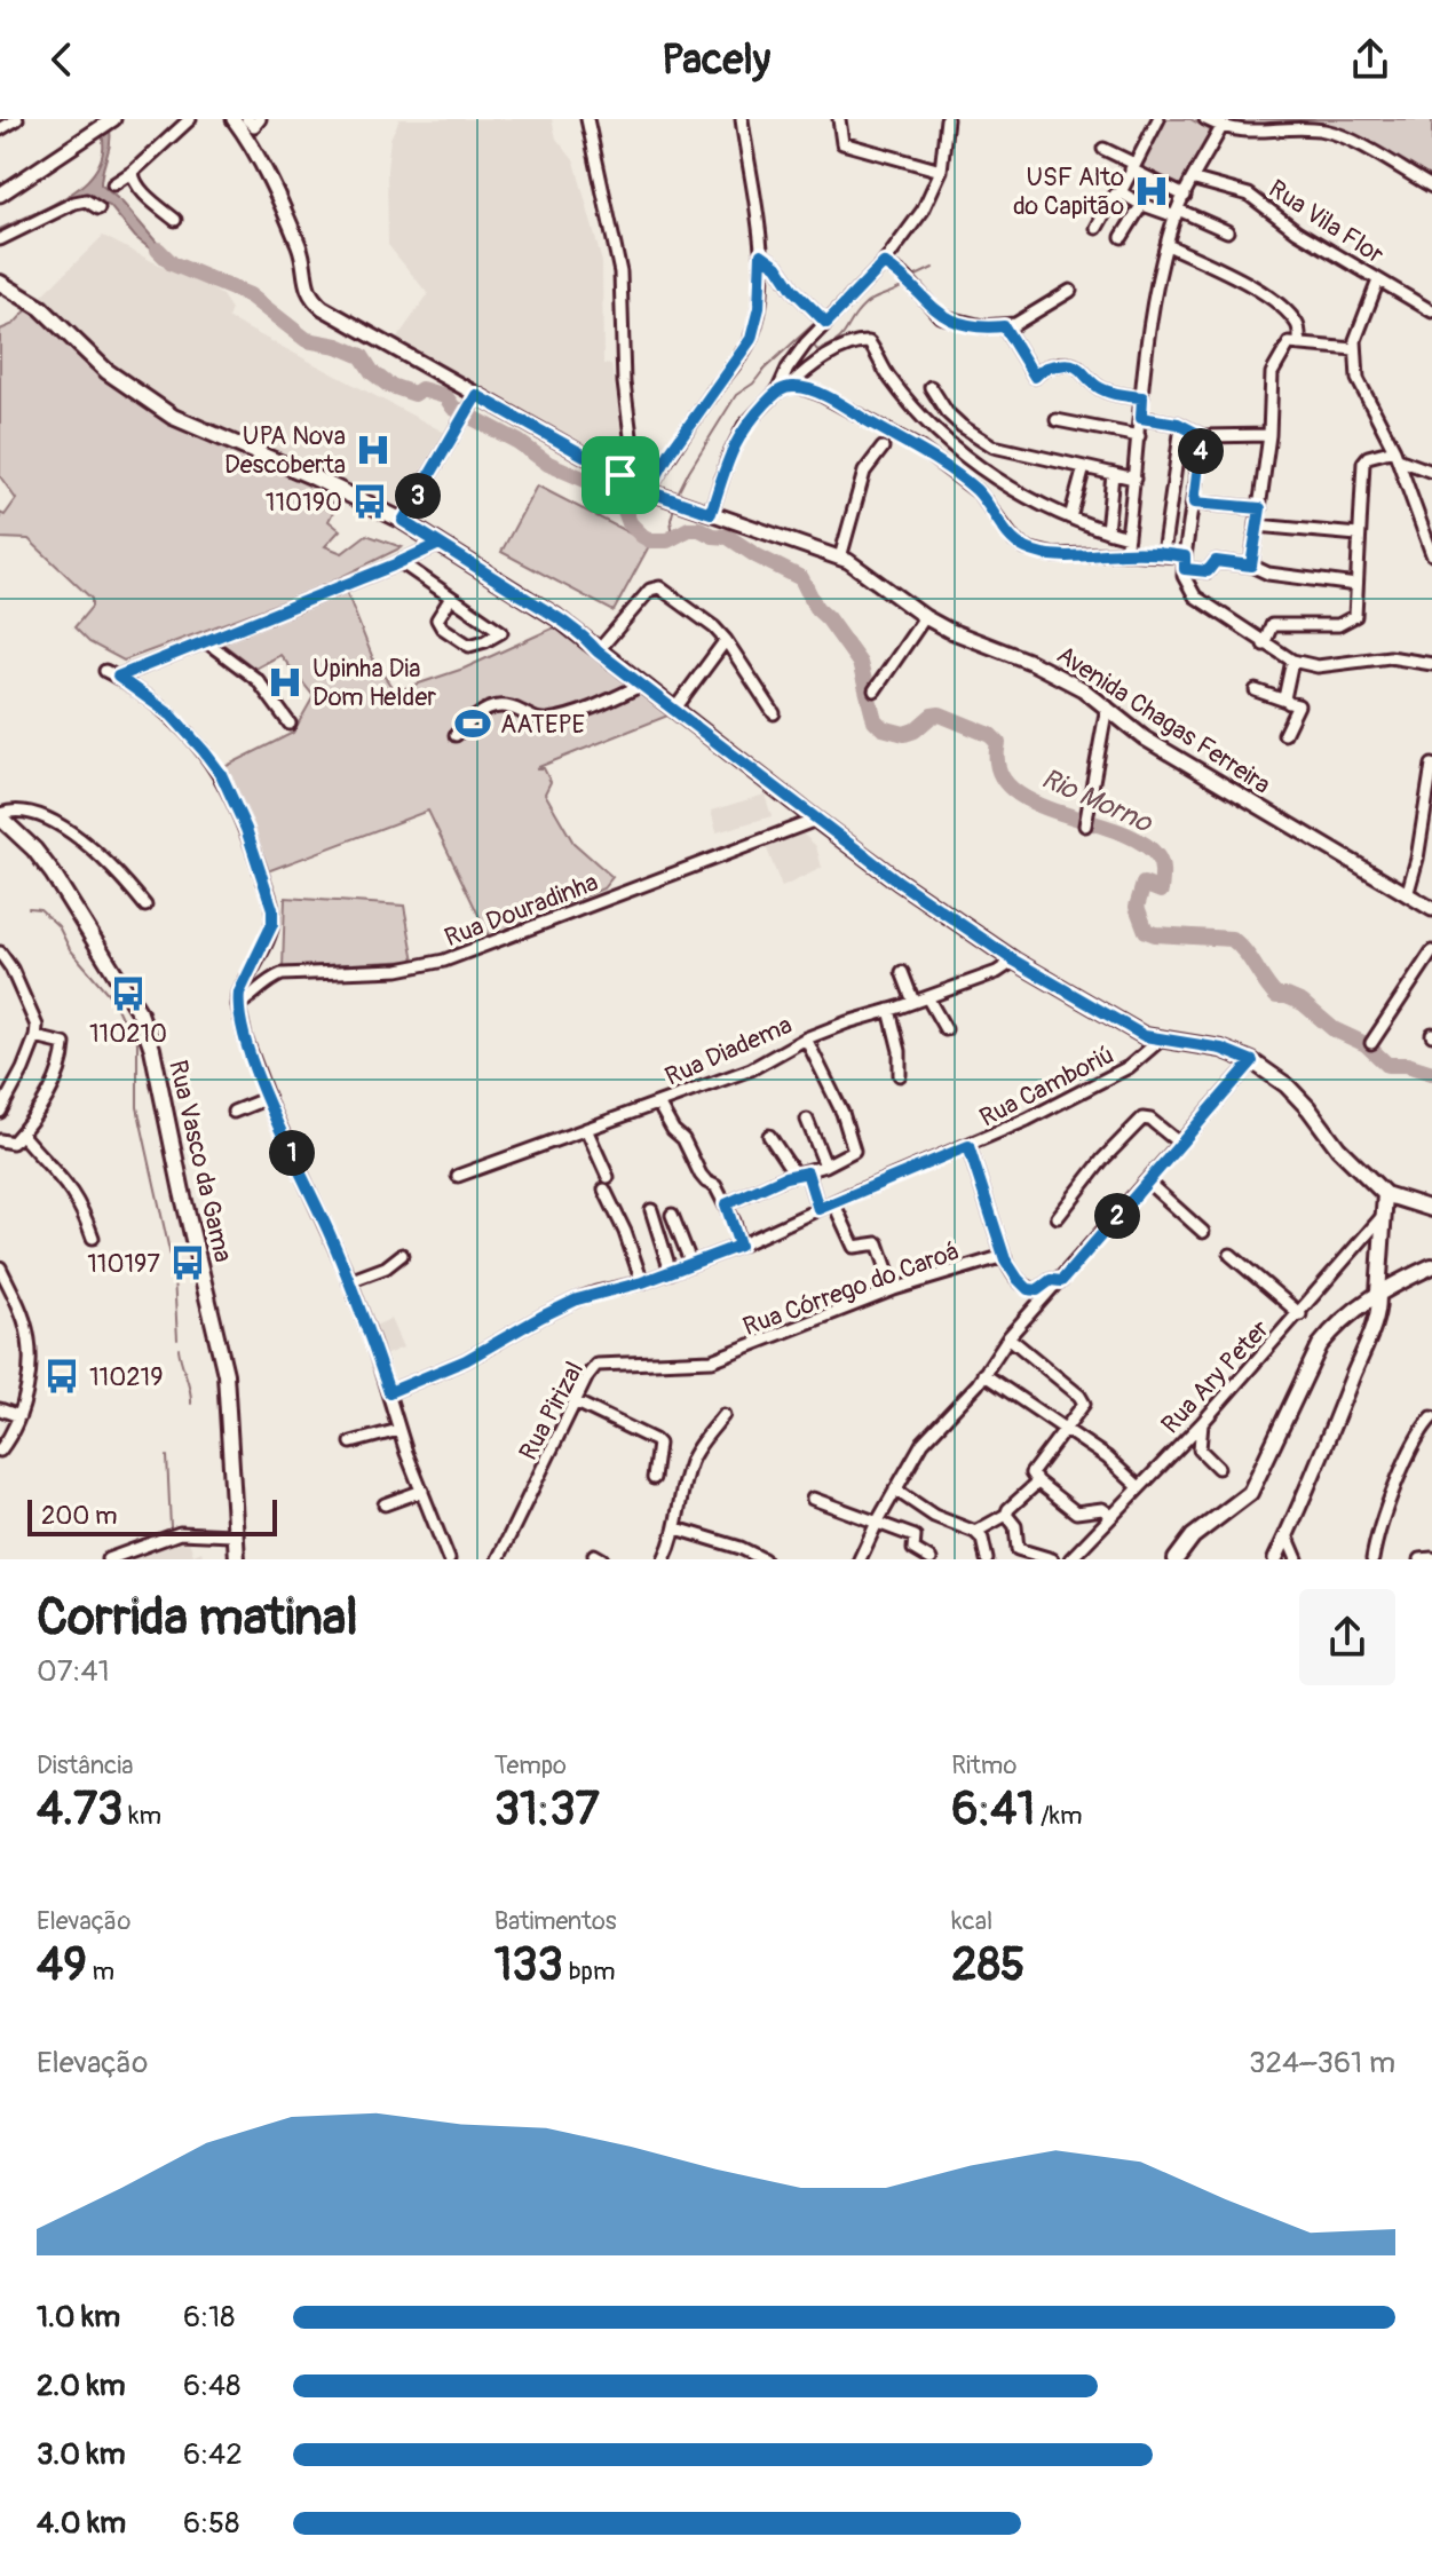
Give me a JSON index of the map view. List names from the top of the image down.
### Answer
{
  "streets": {
    "main road": ["Rua Vasco da Gama"],
    "street": [
      "Rua Vila Flor",
      "Avenida Chagas Ferreira",
      "Rua Douradinha",
      "Rua Diadema",
      "Rua Camboriú",
      "Rua Córrego do Caroá",
      "Rua Ary Peter",
      "Rua Pirizal"
    ]
  },
  "crossings": [
    ["Rua Córrego do Caroá", "Rua Pirizal"]
  ],
  "water": ["Rio Morno"],
  "places": {
    "hospital": ["USF Alto do Capitão", "UPA Nova Descoberta", "Upinha Dia Dom Helder"],
    "bus stop": [
      "110190",
      "110210",
      "110197",
      "110219"
    ],
    "sports": ["AATEPE"]
  },
  "scale_bar": "200 m",
  "page": {
    "header": "Pacely",
    "pins": [
      "4",
      "3",
      "1",
      "2"
    ],
    "scale": "200 m",
    "heading": ["Corrida matinal", "07:41"],
    "stats": [
      ["Distância", "4.73 km"],
      ["Tempo", "31:37"],
      ["Ritmo", "6:41 /km"],
      ["Elevação", "49 m"],
      ["Batimentos", "133 bpm"],
      ["kcal", "285"]
    ],
    "chart": ["Elevação", "324–361 m"],
    "list": [
      {
        "name": "1.0 km",
        "note": "6:18"
      },
      {
        "name": "2.0 km",
        "note": "6:48"
      },
      {
        "name": "3.0 km",
        "note": "6:42"
      },
      {
        "name": "4.0 km",
        "note": "6:58"
      }
    ]
  }
}
